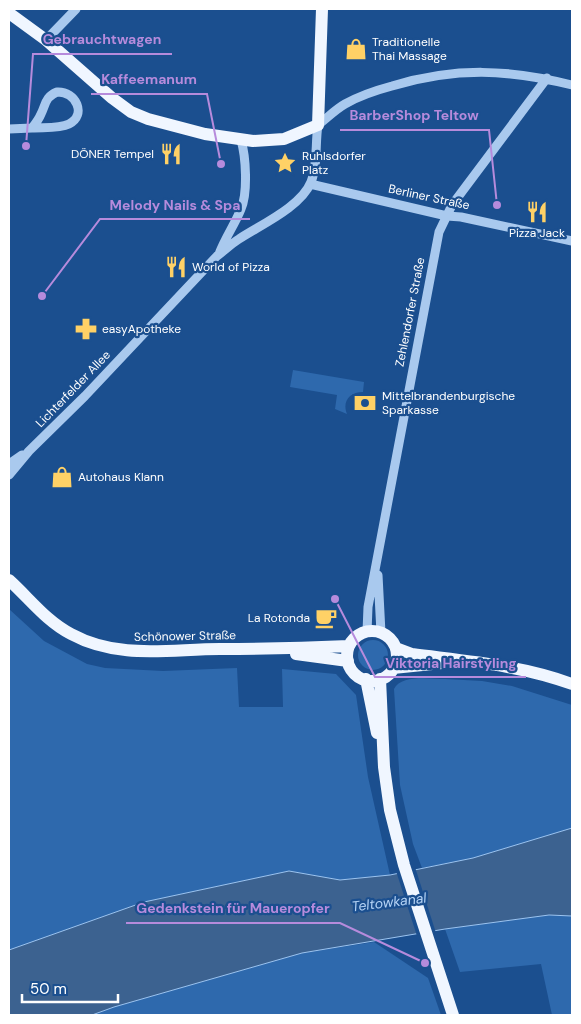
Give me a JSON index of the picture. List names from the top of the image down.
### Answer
{
  "streets": {
    "main road": ["Schönower Straße"],
    "street": ["Berliner Straße", "Zehlendorfer Straße", "Lichterfelder Allee"]
  },
  "crossings": [
    ["Berliner Straße", "Zehlendorfer Straße"],
    ["Zehlendorfer Straße", "Schönower Straße"]
  ],
  "water": ["Teltowkanal"],
  "places": {
    "shop": ["Traditionelle Thai Massage", "Autohaus Klann"],
    "other": [
      "Gebrauchtwagen",
      "Kaffeemanum",
      "BarberShop Teltow",
      "Melody Nails & Spa",
      "Viktoria Hairstyling",
      "Gedenkstein für Maueropfer"
    ],
    "restaurant": ["DÖNER Tempel", "Pizza Jack", "World of Pizza"],
    "place": ["Ruhlsdorfer Platz"],
    "pharmacy": ["easyApotheke"],
    "bank": ["Mittelbrandenburgische Sparkasse"],
    "cafe": ["La Rotonda"]
  },
  "scale_bar": "50 m"
}
